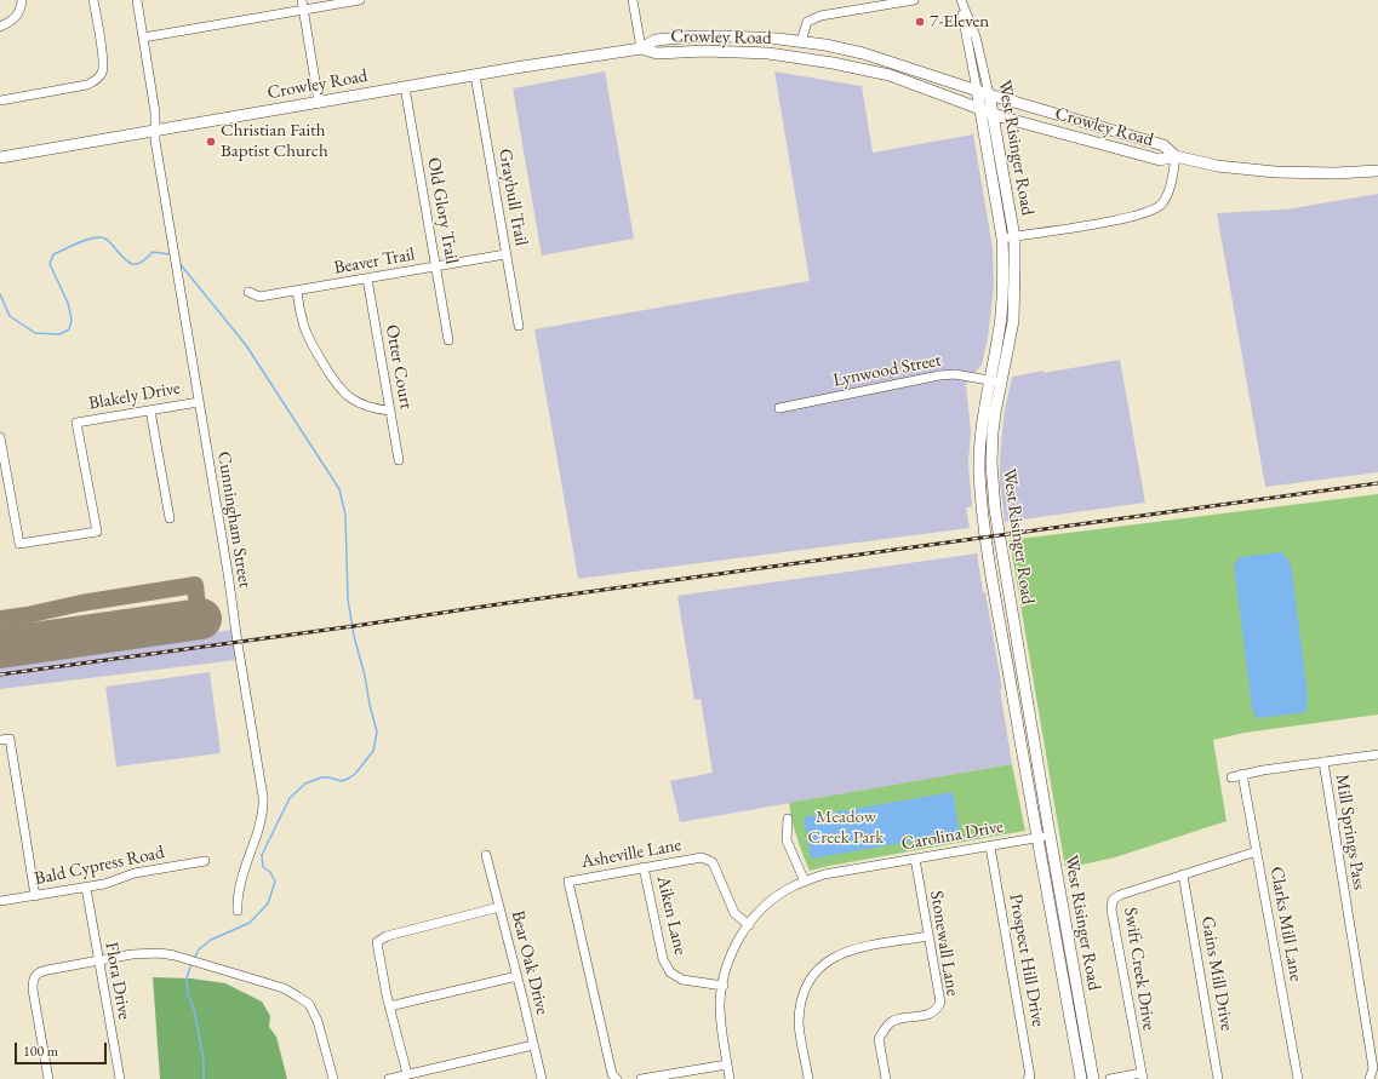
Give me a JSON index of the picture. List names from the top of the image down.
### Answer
{
  "streets": {
    "main road": ["Crowley Road", "West Risinger Road"],
    "street": [
      "Graybull Trail",
      "Old Glory Trail",
      "Beaver Trail",
      "Otter Court",
      "Lynwood Street",
      "Blakely Drive",
      "Cunningham Street",
      "Mill Springs Pass",
      "Carolina Drive",
      "Asheville Lane",
      "Bald Cypress Road",
      "Aiken Lane",
      "Clarks Mill Lane",
      "Stonewall Lane",
      "Prospect Hill Drive",
      "Bear Oak Drive",
      "Swift Creek Drive",
      "Gains Mill Drive",
      "Flora Drive"
    ]
  },
  "crossings": [
    ["Crowley Road", "West Risinger Road"],
    ["Crowley Road", "Graybull Trail"],
    ["Crowley Road", "Old Glory Trail"],
    ["Crowley Road", "Cunningham Street"],
    ["West Risinger Road", "Lynwood Street"],
    ["West Risinger Road", "Carolina Drive"],
    ["Graybull Trail", "Beaver Trail"],
    ["Old Glory Trail", "Beaver Trail"],
    ["Beaver Trail", "Otter Court"],
    ["Blakely Drive", "Cunningham Street"],
    ["Carolina Drive", "Asheville Lane"],
    ["Carolina Drive", "Aiken Lane"],
    ["Carolina Drive", "Stonewall Lane"],
    ["Carolina Drive", "Prospect Hill Drive"],
    ["Asheville Lane", "Aiken Lane"],
    ["Bald Cypress Road", "Flora Drive"],
    ["Clarks Mill Lane", "Swift Creek Drive"],
    ["Swift Creek Drive", "Gains Mill Drive"]
  ],
  "parks": ["Meadow Creek Park"],
  "places": ["7-Eleven", "Christian Faith Baptist Church"],
  "scale_bar": "100 m"
}
